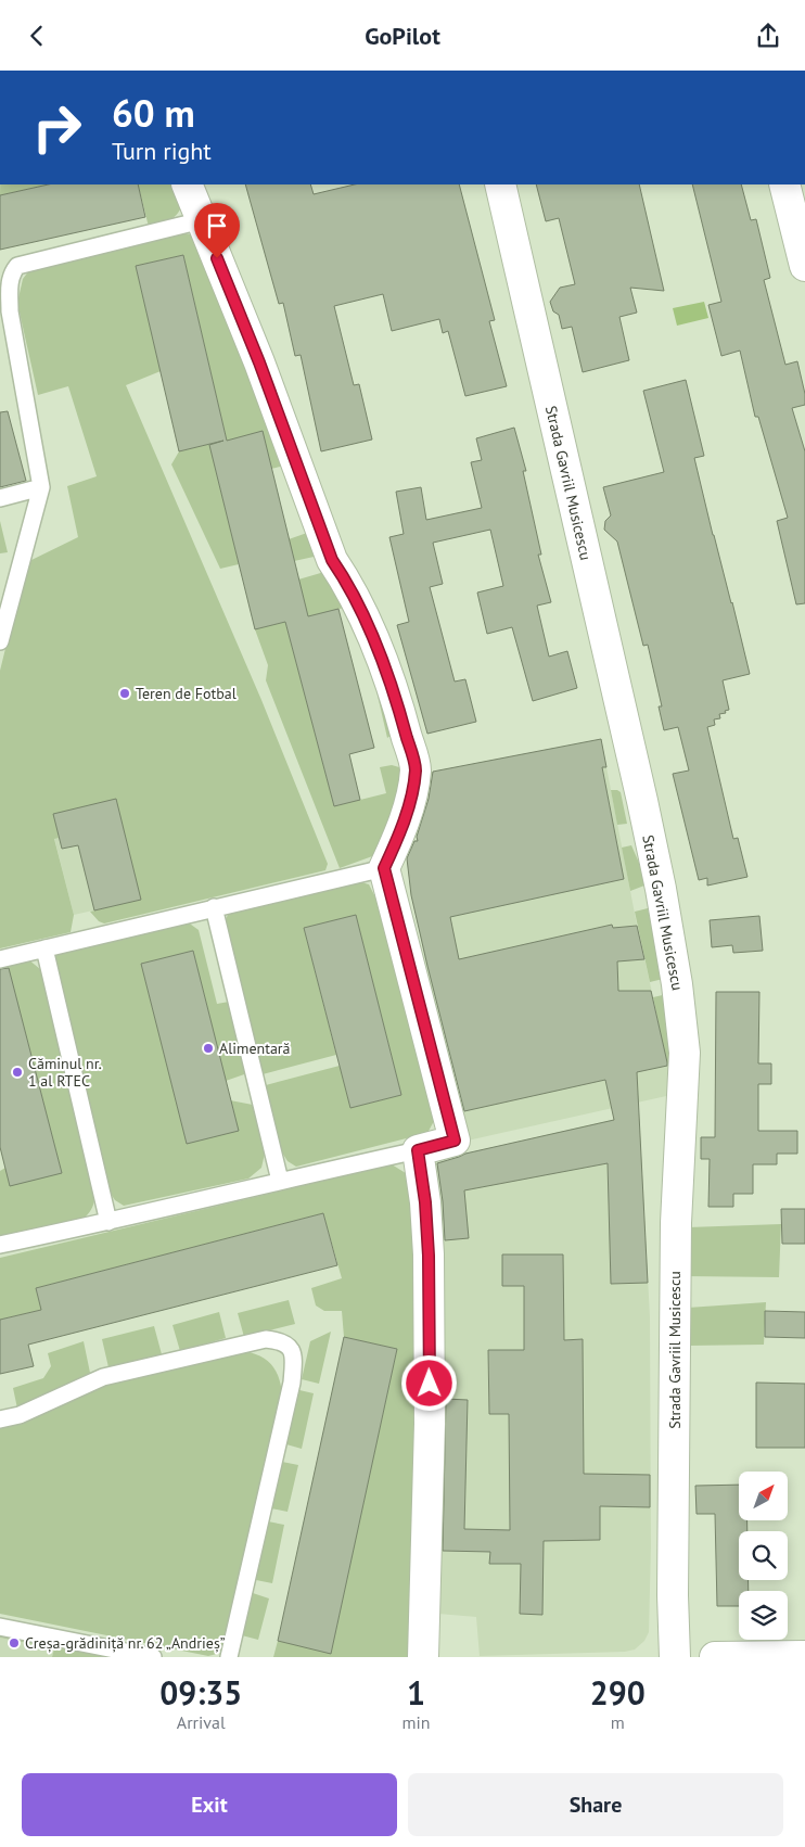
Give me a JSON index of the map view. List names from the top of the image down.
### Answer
{
  "streets": {
    "street": ["Strada Gavriil Musicescu"]
  },
  "places": [
    "Teren de Fotbal",
    "Alimentară",
    "Căminul nr. 1 al RTEC",
    "Creșa-grădiniță nr. 62 „Andrieș”"
  ],
  "north": "top right",
  "page": {
    "header": "GoPilot",
    "turn": ["60 m", "Turn right"],
    "eta": [
      "09:35",
      "Arrival",
      "1",
      "min",
      "290",
      "m"
    ],
    "buttons": ["Exit", "Share"]
  }
}
